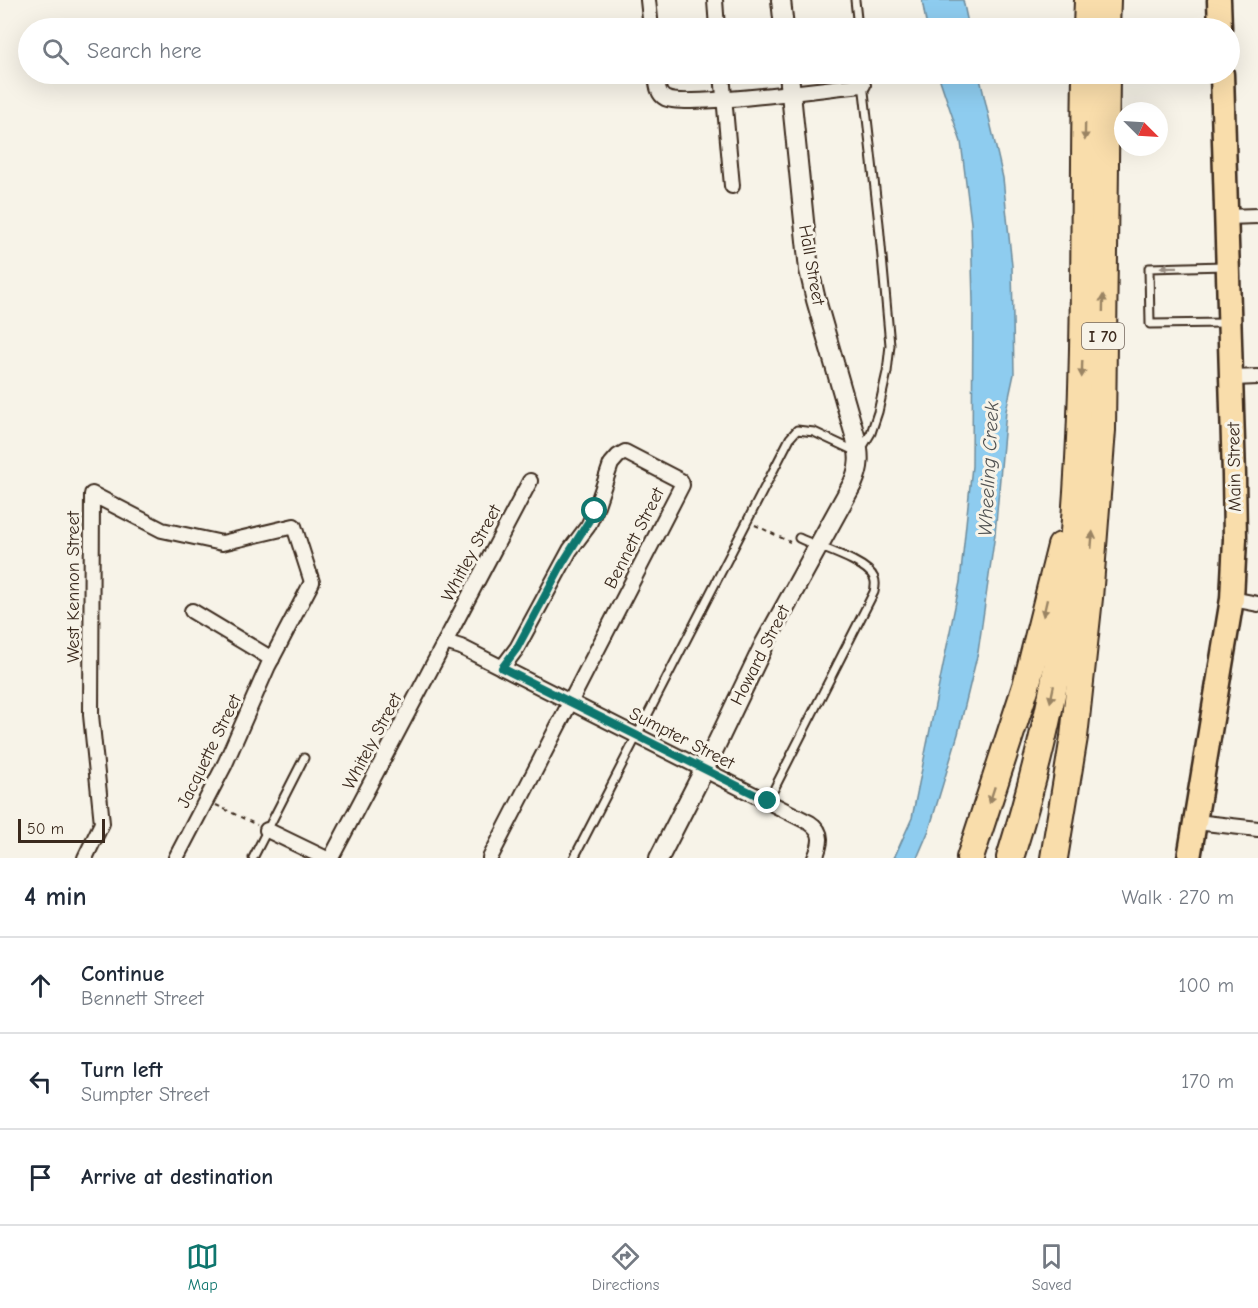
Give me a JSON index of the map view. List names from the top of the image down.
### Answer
{
  "streets": {
    "highway": ["I 70"],
    "main road": ["Main Street"],
    "street": [
      "Hall Street",
      "Bennett Street",
      "Whitley Street",
      "West Kennon Street",
      "Howard Street",
      "Sumpter Street",
      "Whitely Street",
      "Jacquette Street"
    ]
  },
  "crossings": [
    ["Hall Street", "Howard Street"],
    ["Bennett Street", "Sumpter Street"],
    ["Whitley Street", "Sumpter Street"],
    ["Whitley Street", "Whitely Street"],
    ["West Kennon Street", "Jacquette Street"],
    ["Howard Street", "Sumpter Street"],
    ["Sumpter Street", "Whitely Street"]
  ],
  "water": ["Wheeling Creek"],
  "scale_bar": "50 m",
  "north": "bottom right",
  "page": {
    "search": "Search here",
    "scale": "50 m",
    "heading": ["4 min", "Walk · 270 m"],
    "list": [
      ["Continue", "Bennett Street", "100 m"],
      ["Turn left", "Sumpter Street", "170 m"],
      "Arrive at destination"
    ],
    "nav": ["Map", "Directions", "Saved"]
  }
}
